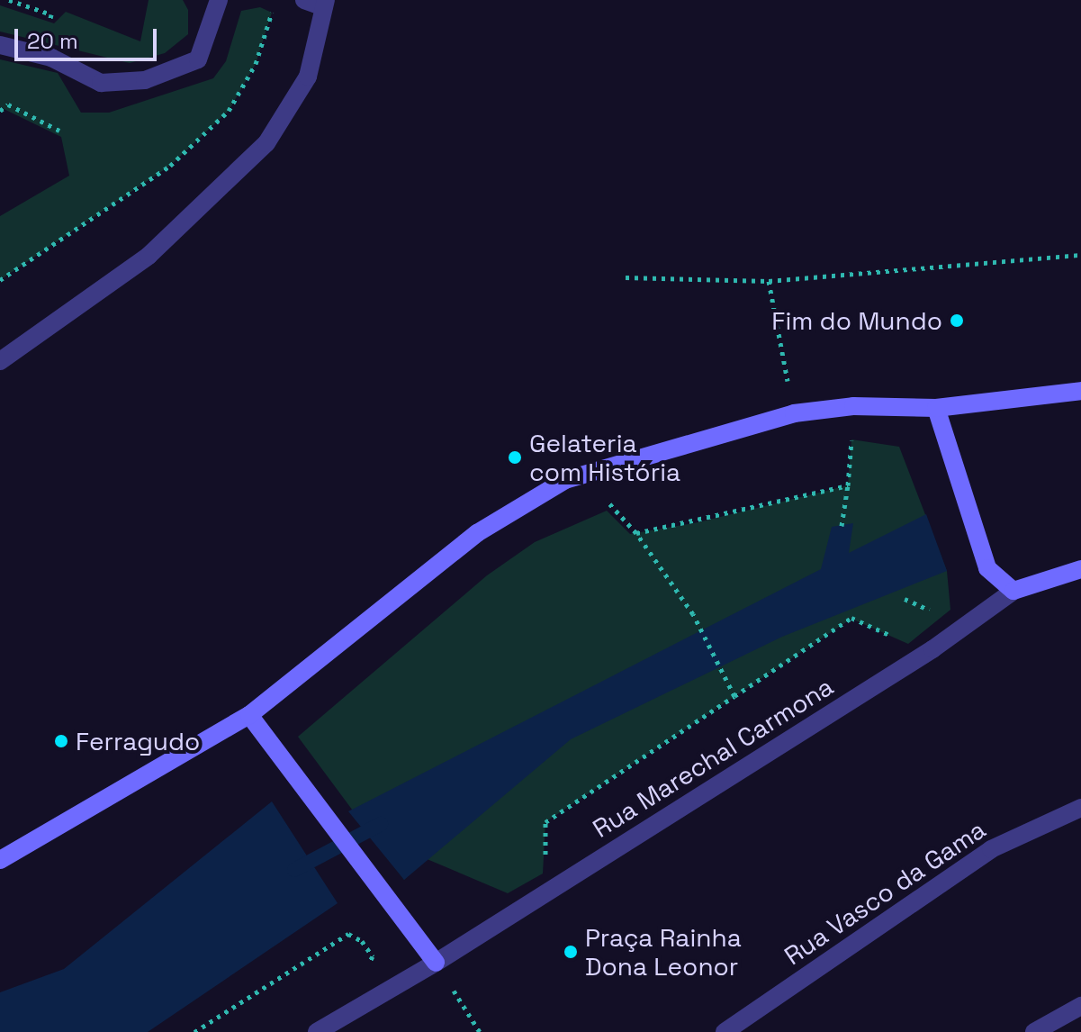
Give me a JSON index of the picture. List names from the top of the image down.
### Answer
{
  "streets": {
    "street": ["Rua Marechal Carmona", "Rua Vasco da Gama"]
  },
  "places": [
    "Fim do Mundo",
    "Gelateria com História",
    "Ferragudo",
    "Praça Rainha Dona Leonor"
  ],
  "scale_bar": "20 m"
}
